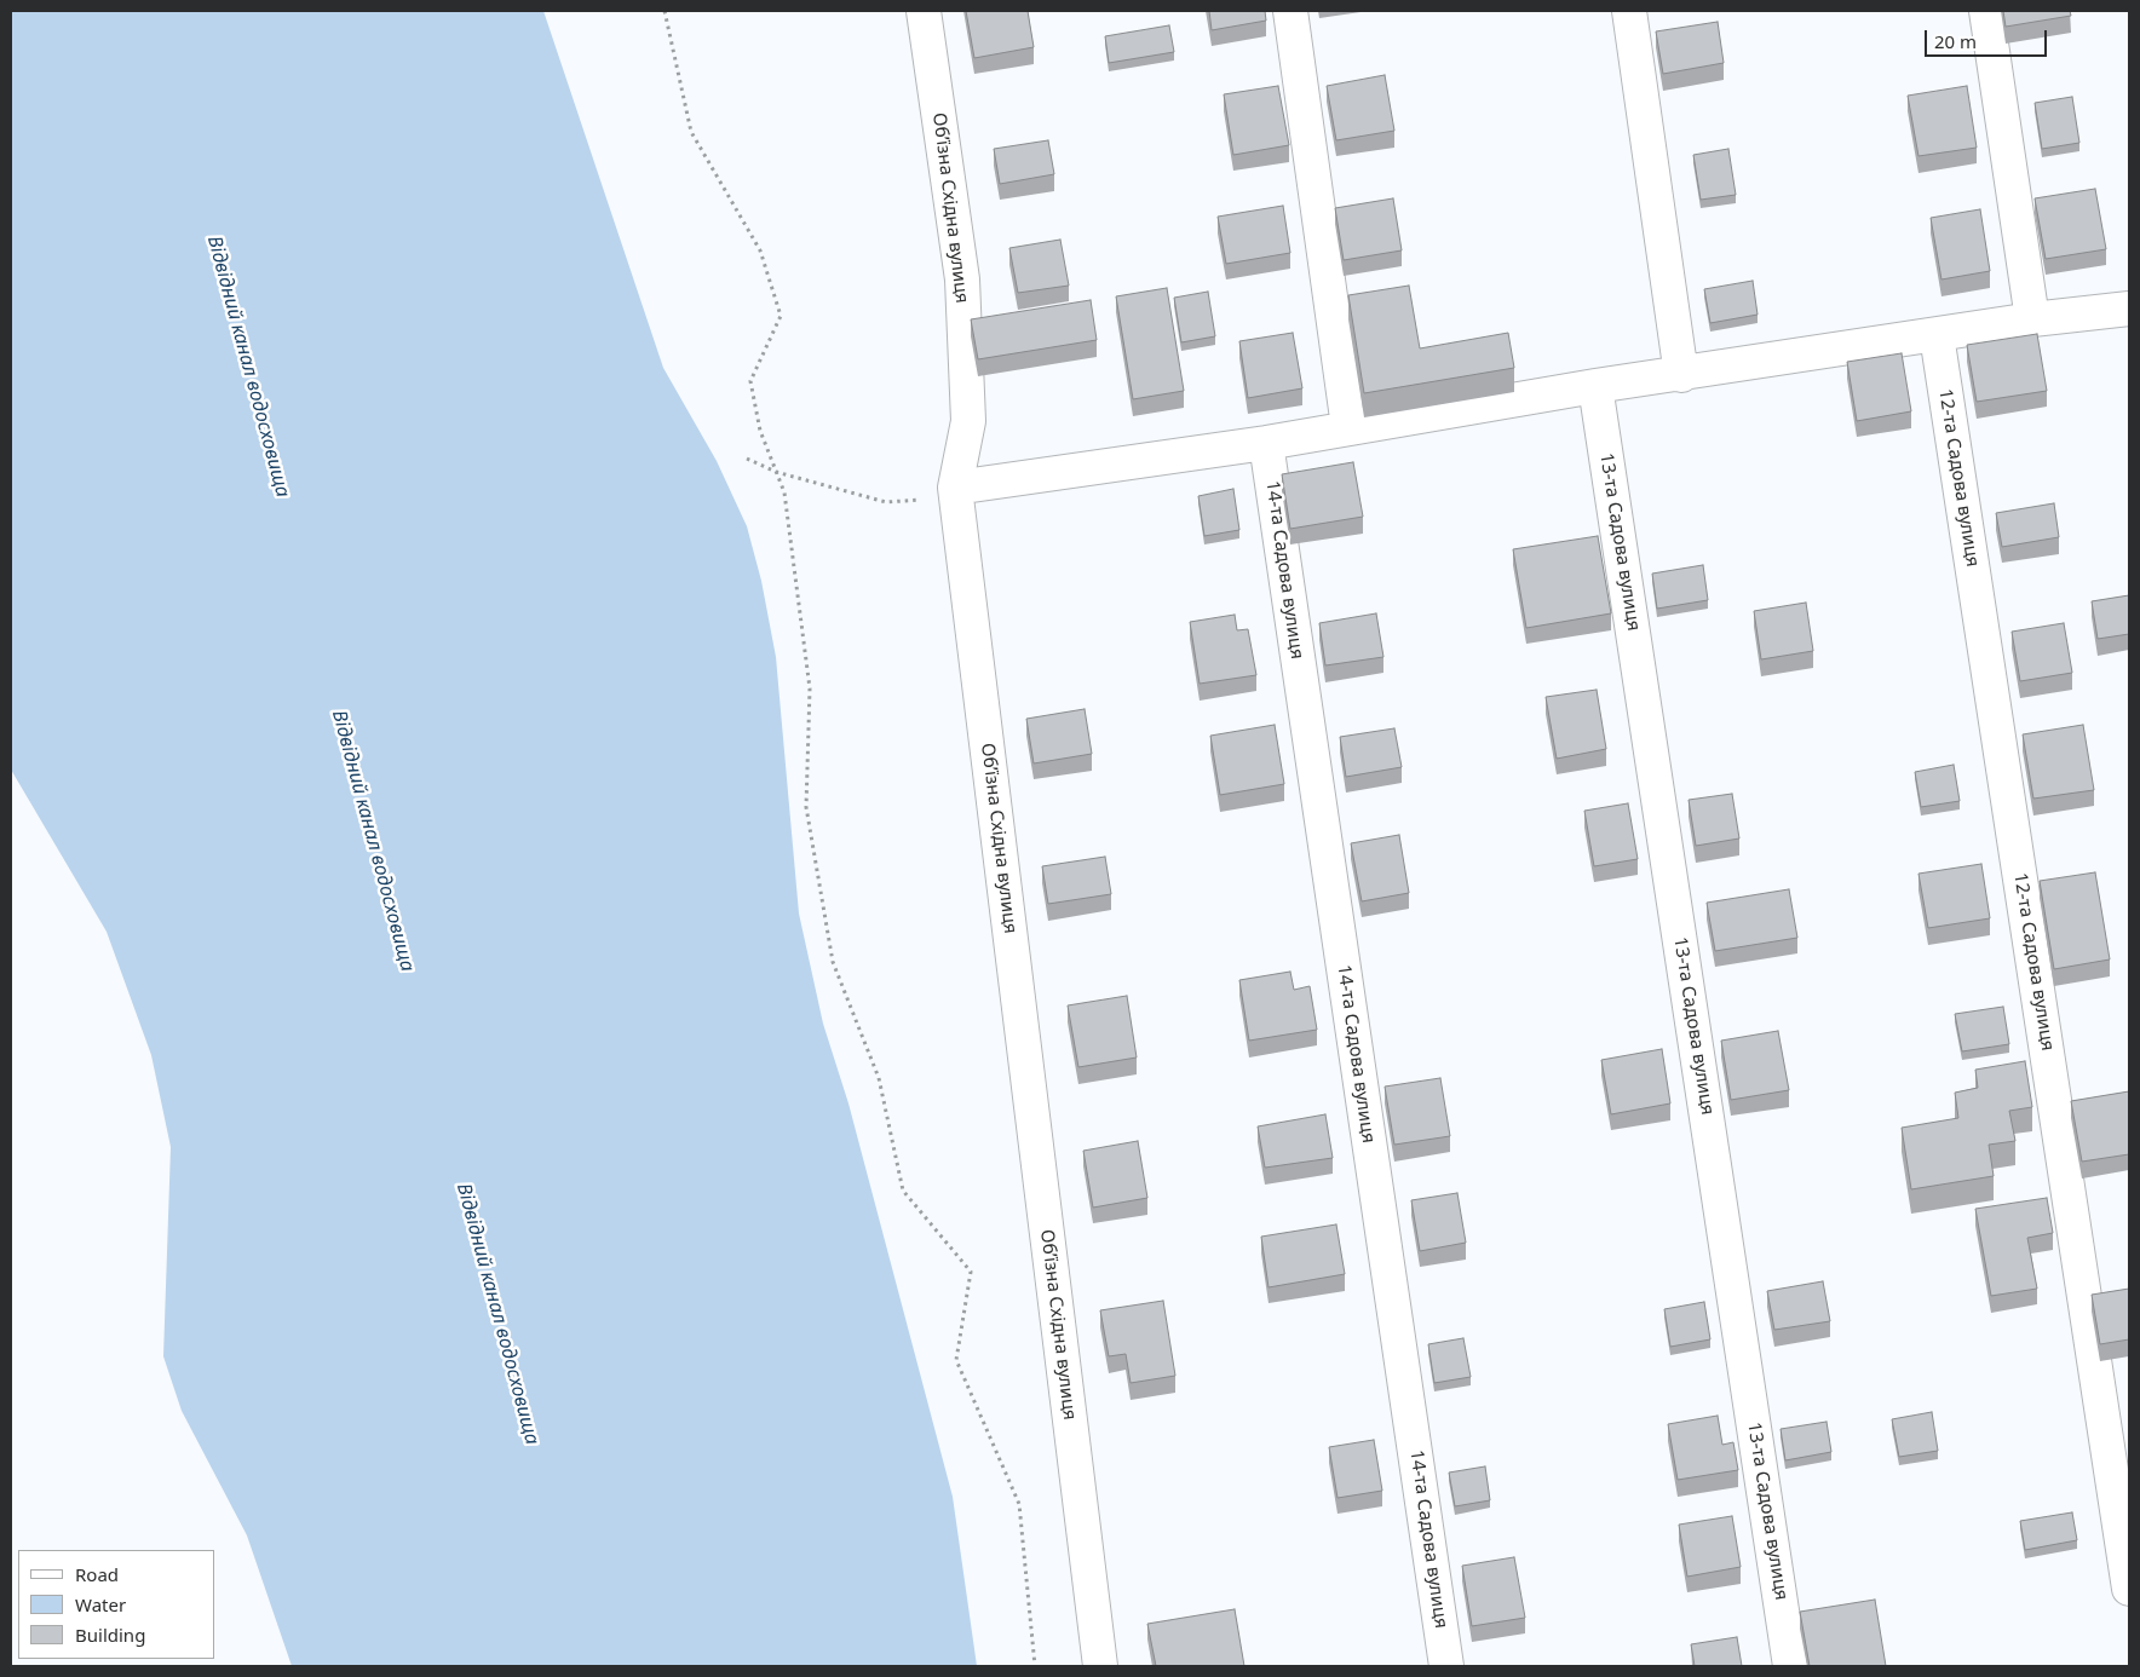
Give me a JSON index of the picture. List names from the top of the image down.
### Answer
{
  "streets": {
    "street": [
      "Обʼїзна Східна вулиця",
      "12-та Садова вулиця",
      "13-та Садова вулиця",
      "14-та Садова вулиця"
    ]
  },
  "water": ["Відвідний канал водосховища"],
  "legend": ["Road", "Water", "Building"],
  "scale_bar": "20 m"
}
